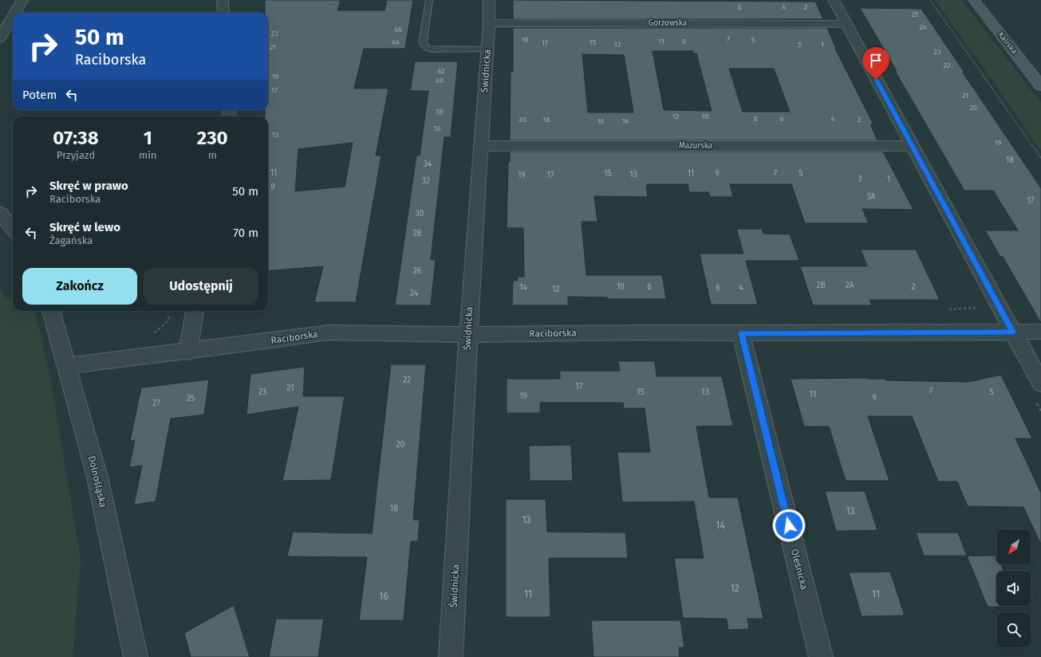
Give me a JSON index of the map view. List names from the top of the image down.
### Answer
{
  "streets": {
    "street": [
      "Gorzowska",
      "Kaliska",
      "Świdnicka",
      "Mazurska",
      "Raciborska",
      "Dolnośląska",
      "Oleśnicka"
    ]
  },
  "crossings": [
    ["Gorzowska", "Świdnicka"],
    ["Świdnicka", "Mazurska"],
    ["Świdnicka", "Raciborska"],
    ["Raciborska", "Dolnośląska"],
    ["Raciborska", "Oleśnicka"]
  ],
  "house_numbers": [
    "6",
    "4",
    "2",
    "25",
    "24",
    "46",
    "23",
    "7",
    "19",
    "5",
    "11",
    "9",
    "44",
    "15",
    "17",
    "13",
    "3",
    "1",
    "21",
    "23",
    "22",
    "42",
    "19",
    "40",
    "17",
    "21",
    "20",
    "38",
    "12",
    "10",
    "8",
    "6",
    "4",
    "20",
    "18",
    "2",
    "16",
    "14",
    "36",
    "13",
    "19",
    "18",
    "34",
    "11",
    "15",
    "11",
    "9",
    "7",
    "5",
    "13",
    "19",
    "17",
    "3",
    "1",
    "32",
    "9",
    "3A",
    "17",
    "30",
    "28",
    "26",
    "2B",
    "2A",
    "10",
    "8",
    "2",
    "14",
    "6",
    "4",
    "12",
    "24",
    "22",
    "17",
    "21",
    "7",
    "23",
    "15",
    "13",
    "5",
    "11",
    "19",
    "9",
    "25",
    "27",
    "20",
    "18",
    "13",
    "13",
    "14",
    "12",
    "11",
    "11",
    "16"
  ],
  "north": "bottom left",
  "page": {
    "turn": ["50 m", "Raciborska"],
    "then": "Potem",
    "eta": [
      "07:38",
      "Przyjazd",
      "1",
      "min",
      "230",
      "m"
    ],
    "list": [
      {
        "name": "Skręć w prawo",
        "note": "Raciborska",
        "value": "50 m"
      },
      {
        "name": "Skręć w lewo",
        "note": "Żagańska",
        "value": "70 m"
      }
    ],
    "buttons": ["Zakończ", "Udostępnij"]
  }
}
